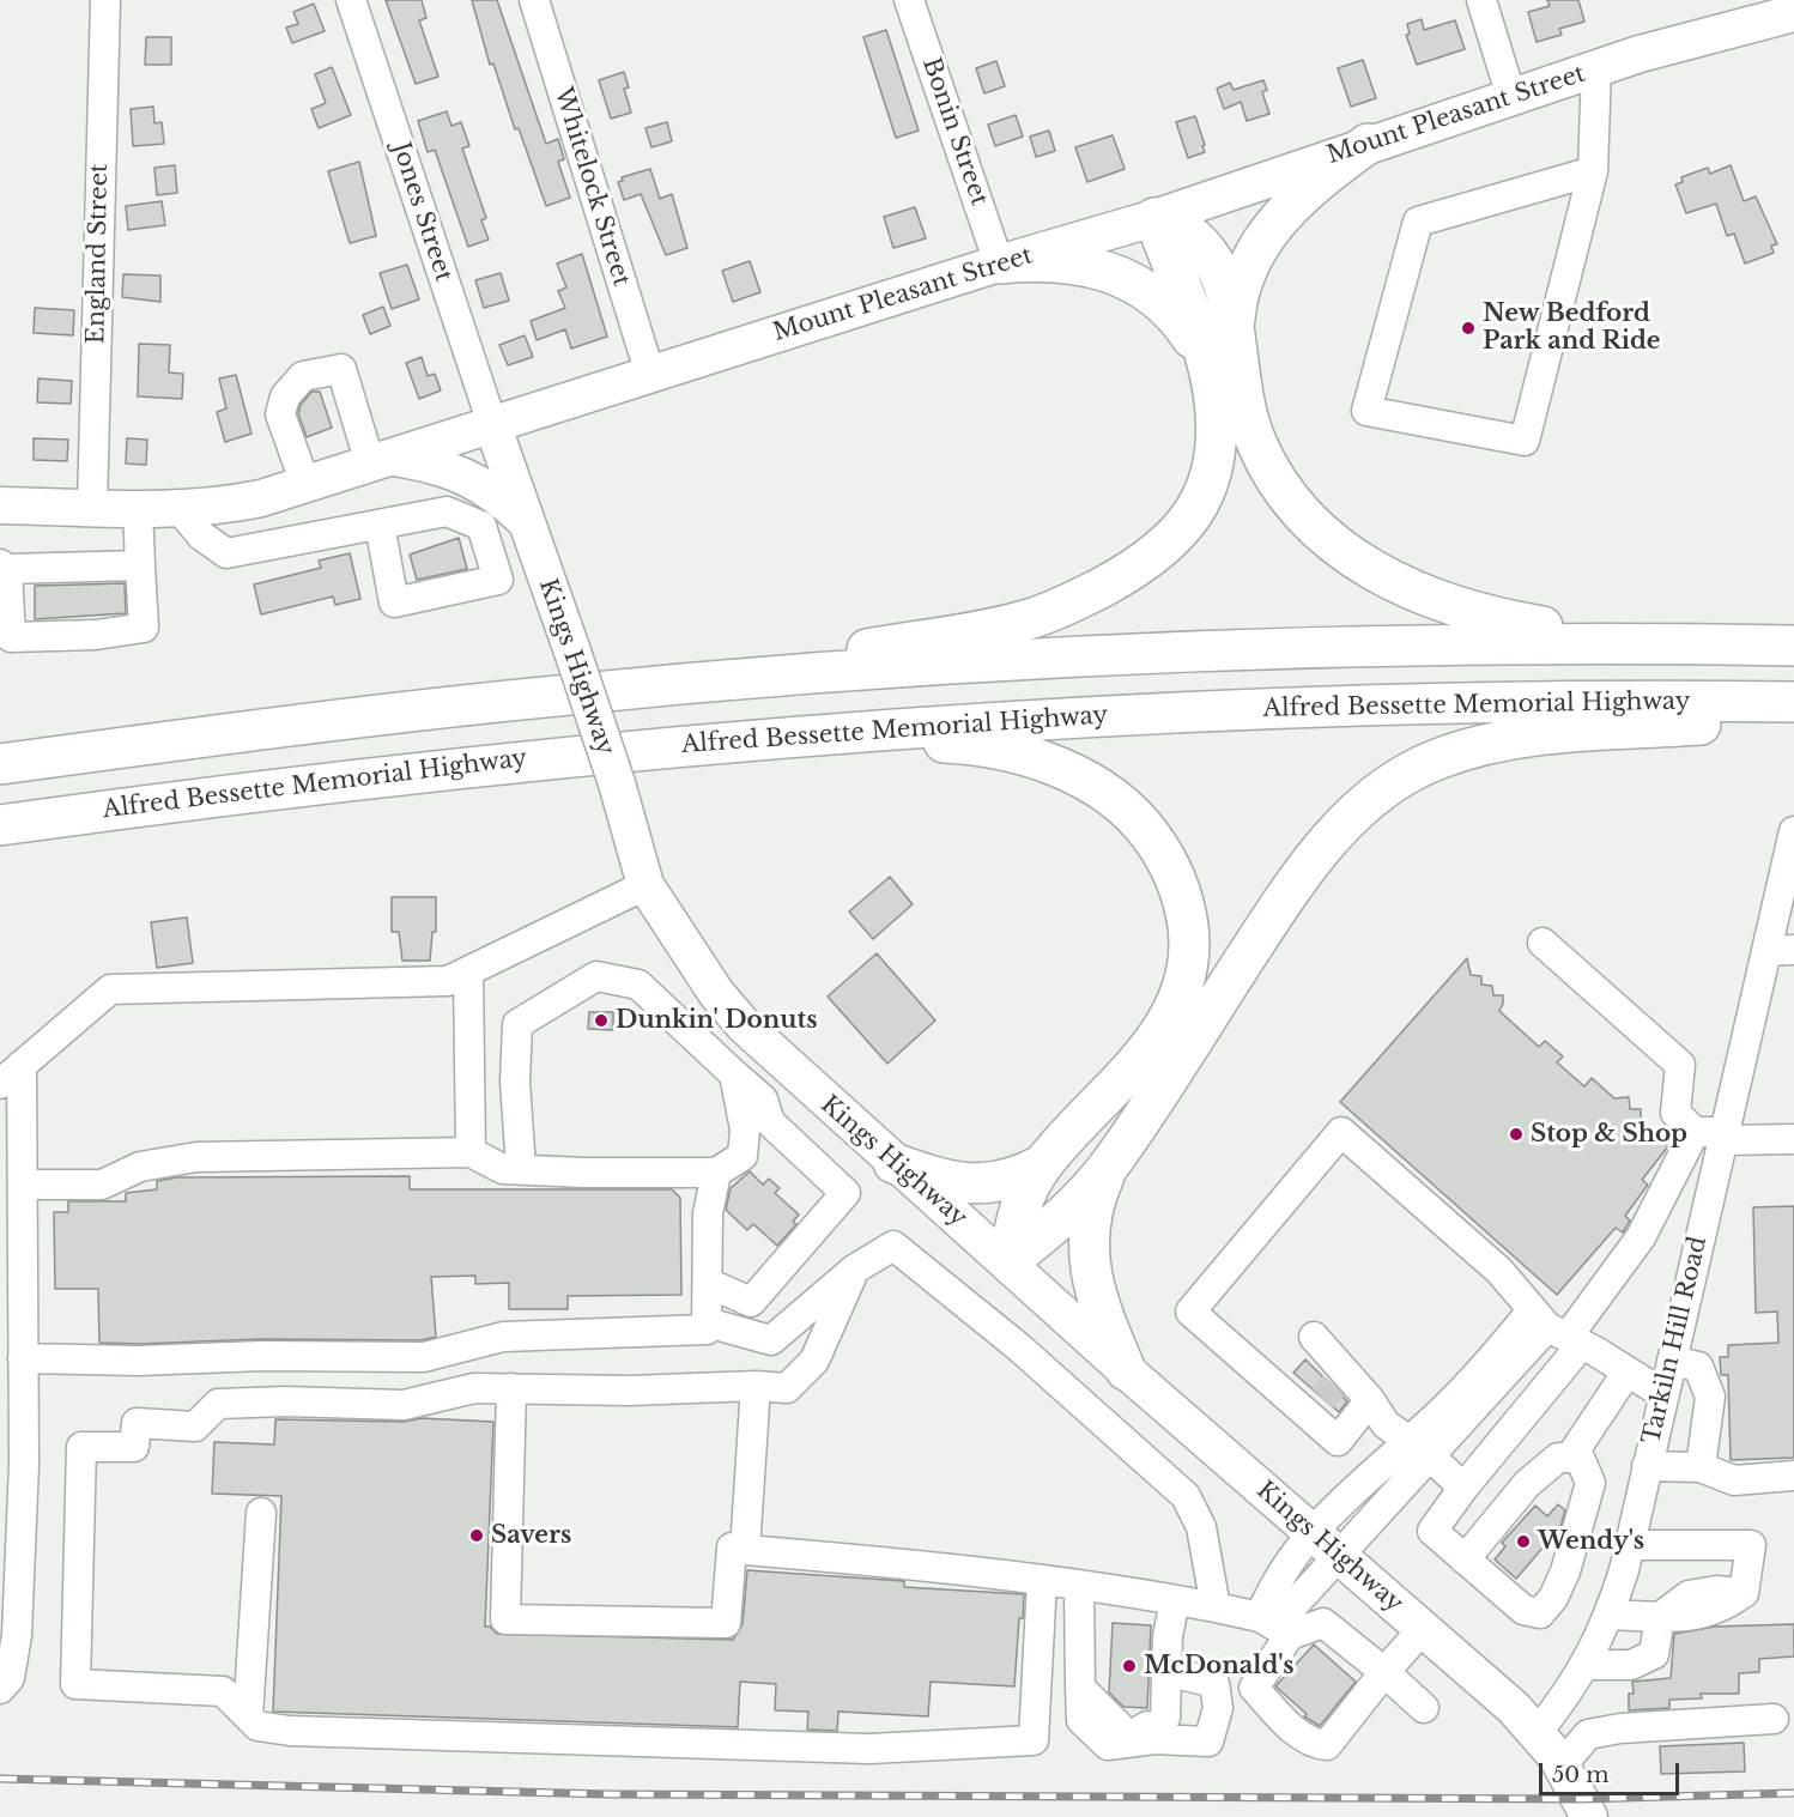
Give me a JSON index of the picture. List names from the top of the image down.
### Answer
{
  "streets": {
    "highway": ["Alfred Bessette Memorial Highway"],
    "main road": ["Mount Pleasant Street", "Kings Highway"],
    "street": [
      "Bonin Street",
      "Whitelock Street",
      "Jones Street",
      "England Street",
      "Tarkiln Hill Road"
    ]
  },
  "crossings": [
    ["Mount Pleasant Street", "Bonin Street"],
    ["Mount Pleasant Street", "Whitelock Street"],
    ["Mount Pleasant Street", "Jones Street"],
    ["Mount Pleasant Street", "England Street"],
    ["Mount Pleasant Street", "Kings Highway"],
    ["Jones Street", "Kings Highway"],
    ["Kings Highway", "Tarkiln Hill Road"]
  ],
  "places": [
    "New Bedford Park and Ride",
    "Dunkin' Donuts",
    "Stop & Shop",
    "Savers",
    "Wendy's",
    "McDonald's"
  ],
  "scale_bar": "50 m"
}
